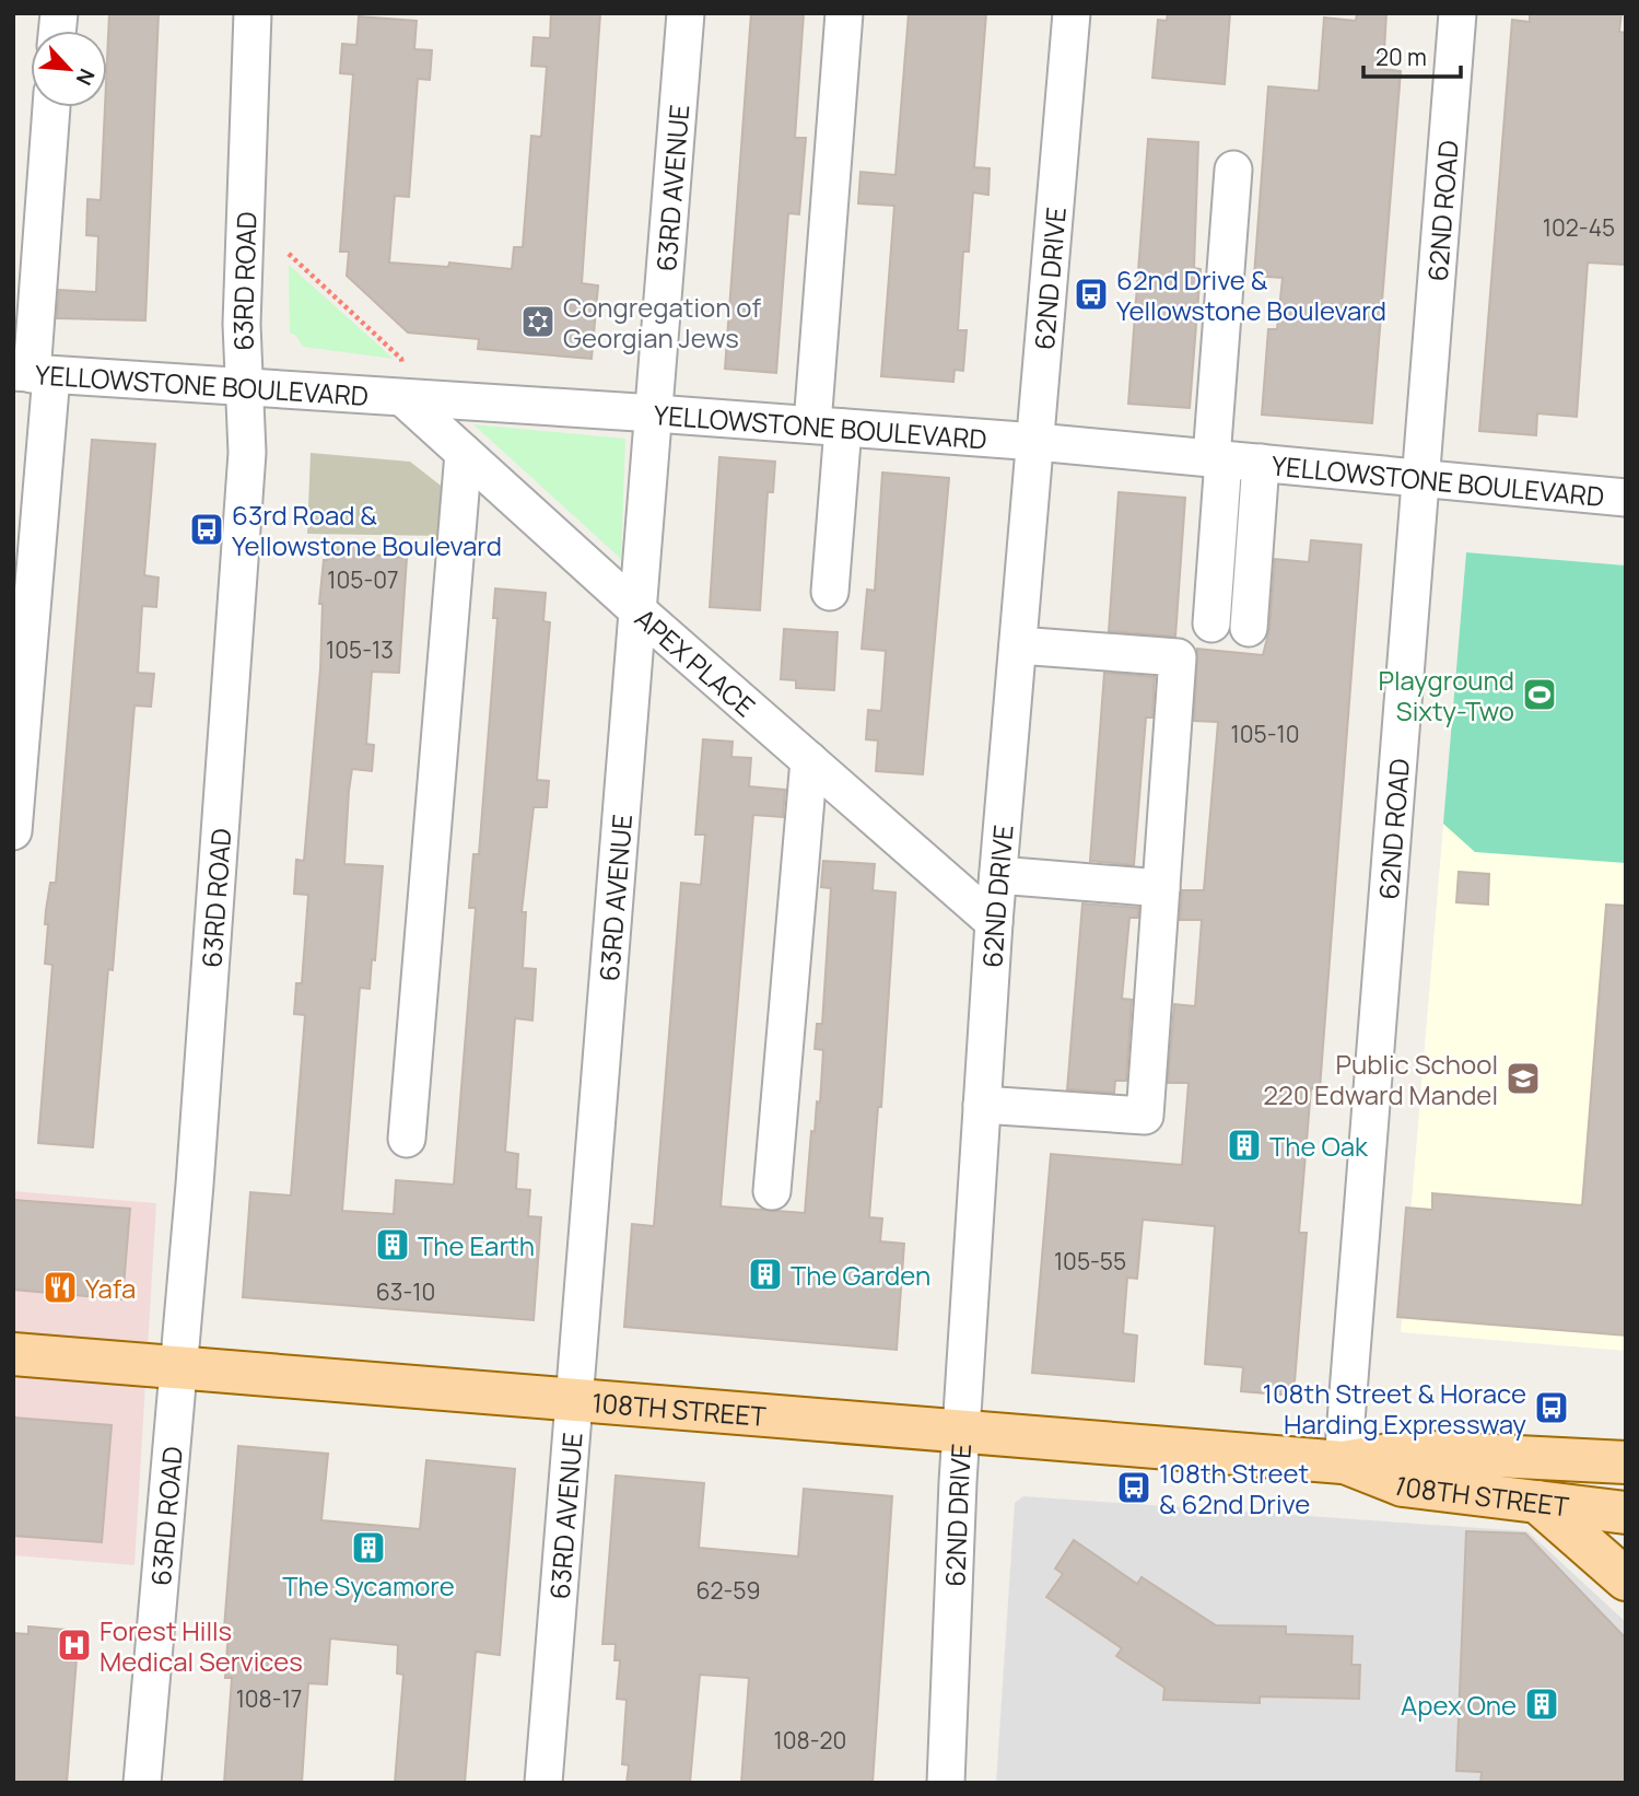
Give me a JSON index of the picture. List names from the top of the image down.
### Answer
{
  "streets": {
    "main road": ["108TH STREET"],
    "street": [
      "63RD AVENUE",
      "62ND ROAD",
      "62ND DRIVE",
      "63RD ROAD",
      "YELLOWSTONE BOULEVARD",
      "APEX PLACE"
    ]
  },
  "crossings": [
    ["63RD AVENUE", "YELLOWSTONE BOULEVARD"],
    ["63RD AVENUE", "APEX PLACE"],
    ["63RD AVENUE", "108TH STREET"],
    ["62ND ROAD", "YELLOWSTONE BOULEVARD"],
    ["62ND ROAD", "108TH STREET"],
    ["62ND DRIVE", "YELLOWSTONE BOULEVARD"],
    ["62ND DRIVE", "APEX PLACE"],
    ["62ND DRIVE", "108TH STREET"],
    ["63RD ROAD", "YELLOWSTONE BOULEVARD"],
    ["63RD ROAD", "108TH STREET"],
    ["YELLOWSTONE BOULEVARD", "APEX PLACE"]
  ],
  "places": {
    "bus stop": [
      "62nd Drive & Yellowstone Boulevard",
      "63rd Road & Yellowstone Boulevard",
      "108th Street & Horace Harding Expressway",
      "108th Street & 62nd Drive"
    ],
    "synagogue": ["Congregation of Georgian Jews"],
    "sports": ["Playground Sixty-Two"],
    "school or university": ["Public School 220 Edward Mandel"],
    "building": [
      "The Oak",
      "The Earth",
      "The Garden",
      "The Sycamore",
      "Apex One"
    ],
    "restaurant": ["Yafa"],
    "hospital": ["Forest Hills Medical Services"]
  },
  "house_numbers": [
    "102-45",
    "105-07",
    "105-13",
    "105-10",
    "105-55",
    "63-10",
    "62-59",
    "108-17",
    "108-20"
  ],
  "scale_bar": "20 m",
  "north": "bottom right"
}
